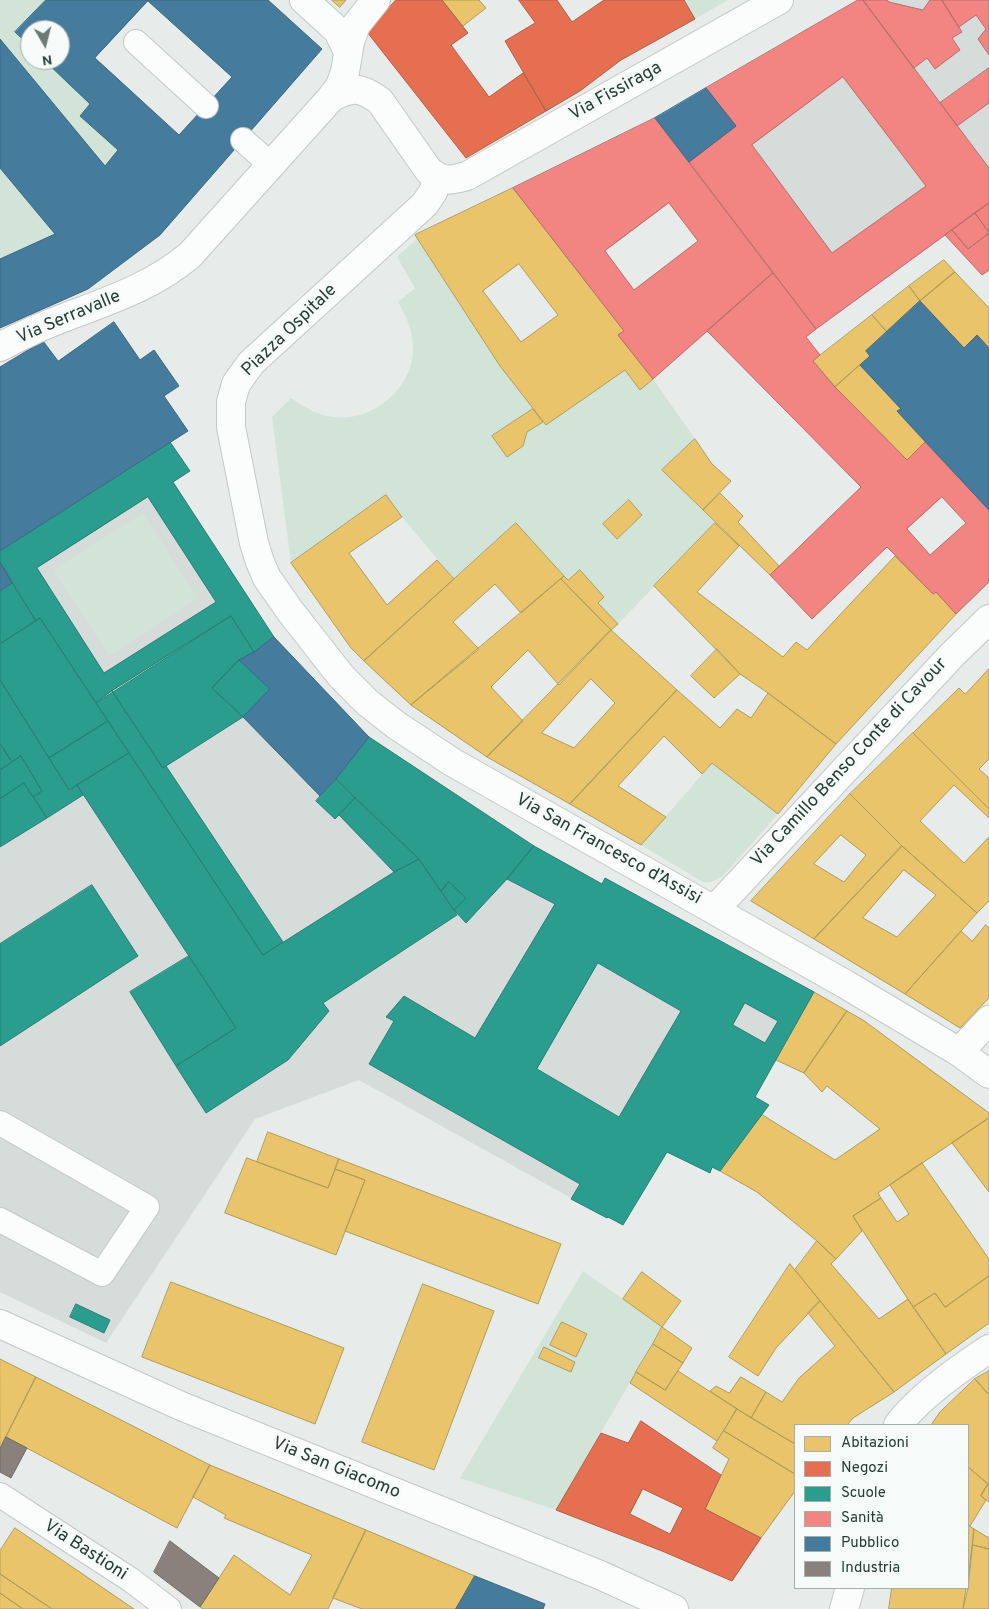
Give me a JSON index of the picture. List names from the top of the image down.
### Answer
{
  "streets": {
    "street": [
      "Via Fissiraga",
      "Via Serravalle",
      "Piazza Ospitale",
      "Via Camillo Benso Conte di Cavour",
      "Via San Francesco d’Assisi",
      "Via San Giacomo"
    ],
    "lane": ["Via Bastioni"]
  },
  "crossings": [
    ["Via Fissiraga", "Piazza Ospitale"],
    ["Piazza Ospitale", "Via San Francesco d’Assisi"],
    ["Via Camillo Benso Conte di Cavour", "Via San Francesco d’Assisi"]
  ],
  "legend": [
    "Abitazioni",
    "Negozi",
    "Scuole",
    "Sanità",
    "Pubblico",
    "Industria"
  ],
  "north": "bottom"
}
